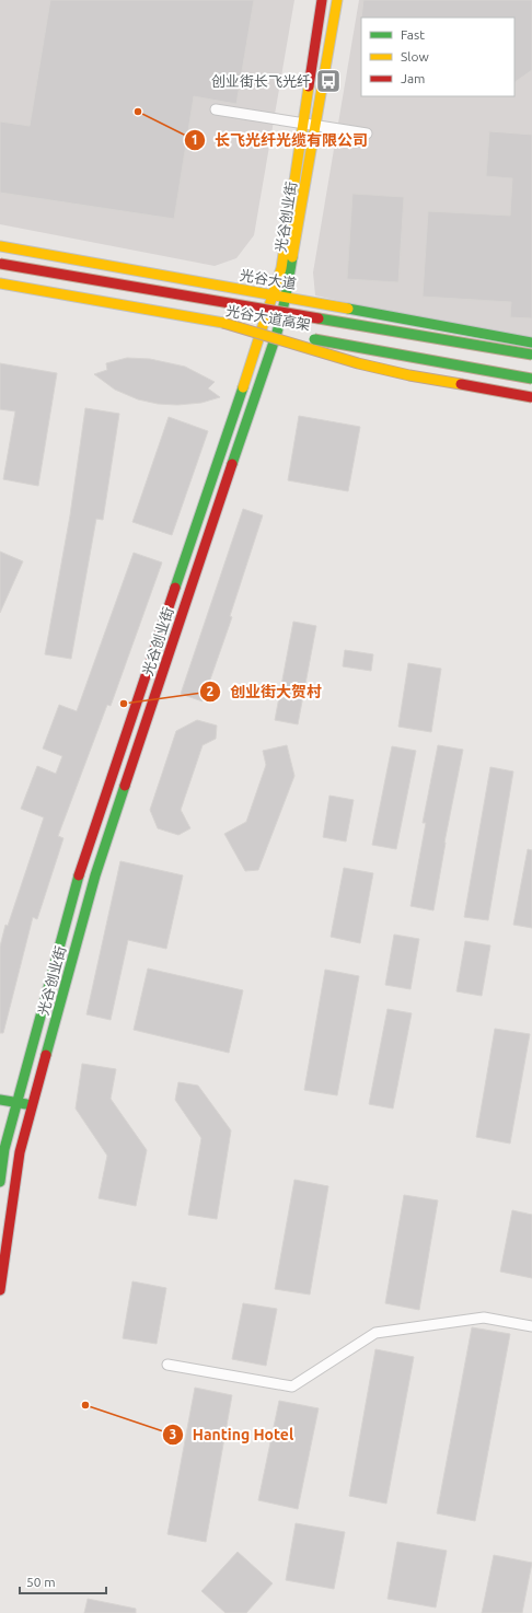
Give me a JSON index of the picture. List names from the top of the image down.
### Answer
{
  "streets": {
    "main road": ["光谷创业街", "光谷大道", "光谷大道高架"]
  },
  "crossings": [
    ["光谷创业街", "光谷大道"]
  ],
  "places": {
    "bus stop": ["创业街长飞光纤"],
    "other": ["长飞光纤光缆有限公司", "创业街大贺村", "Hanting Hotel"]
  },
  "legend": ["Fast", "Slow", "Jam"],
  "scale_bar": "50 m"
}
